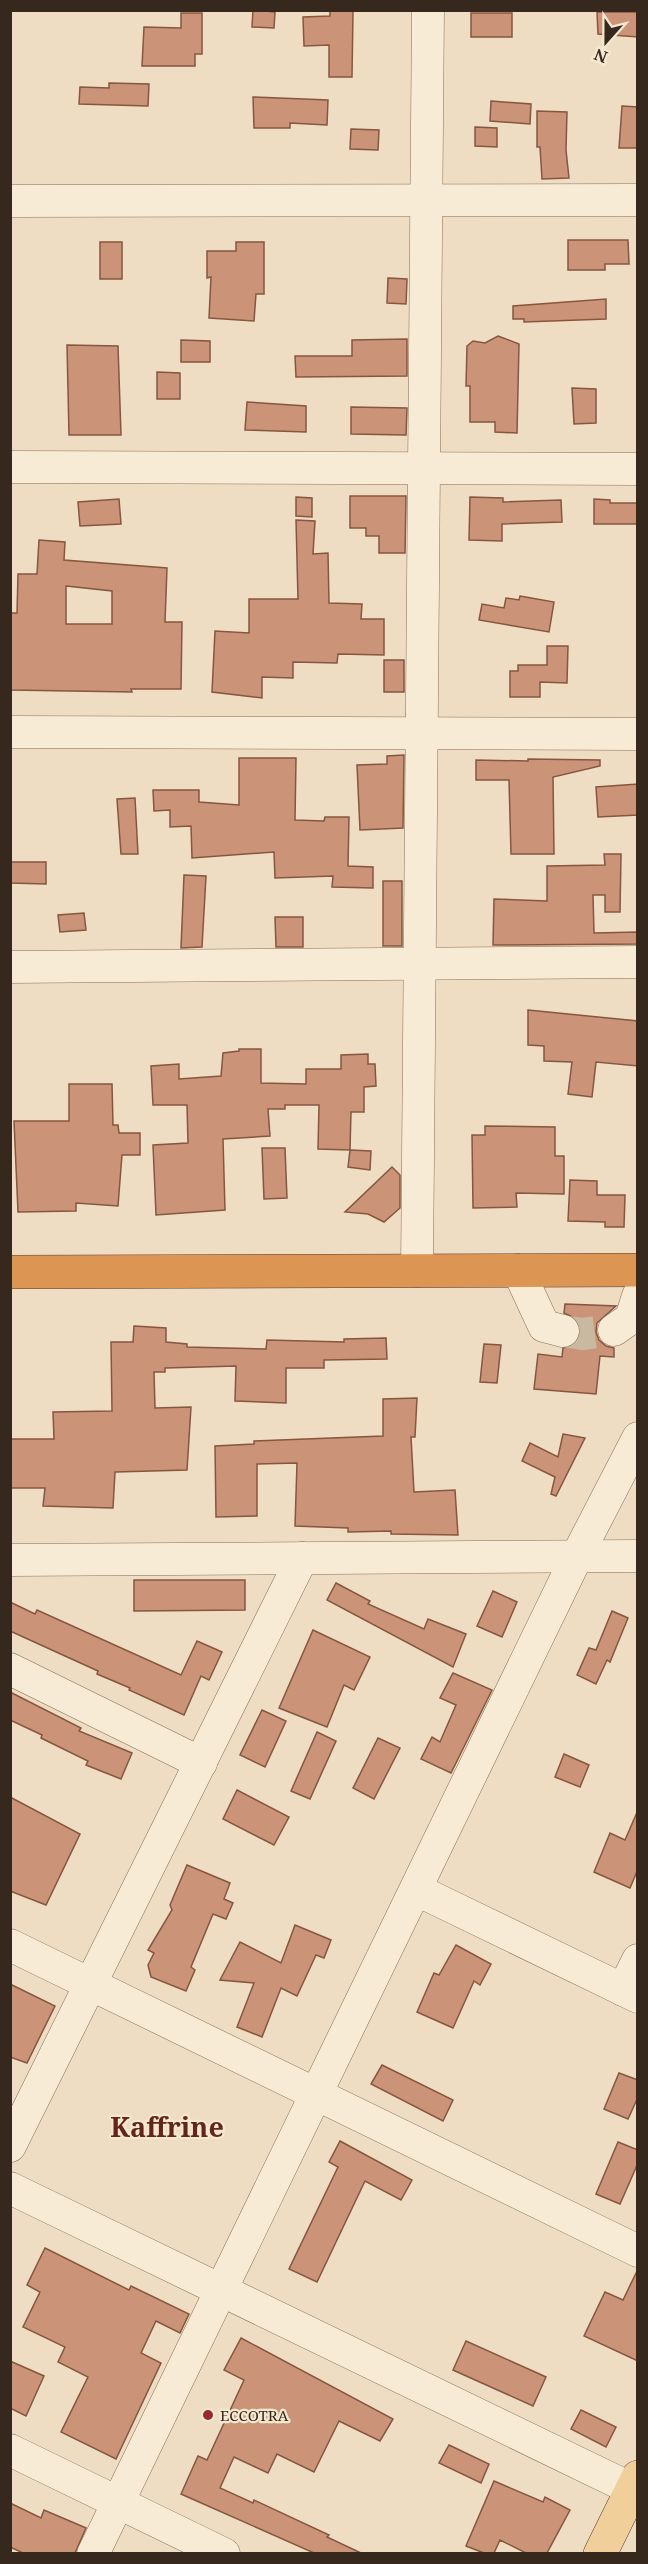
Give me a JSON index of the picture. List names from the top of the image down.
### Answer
{
  "districts": ["Kaffrine"],
  "places": ["ECCOTRA"],
  "north": "bottom"
}
